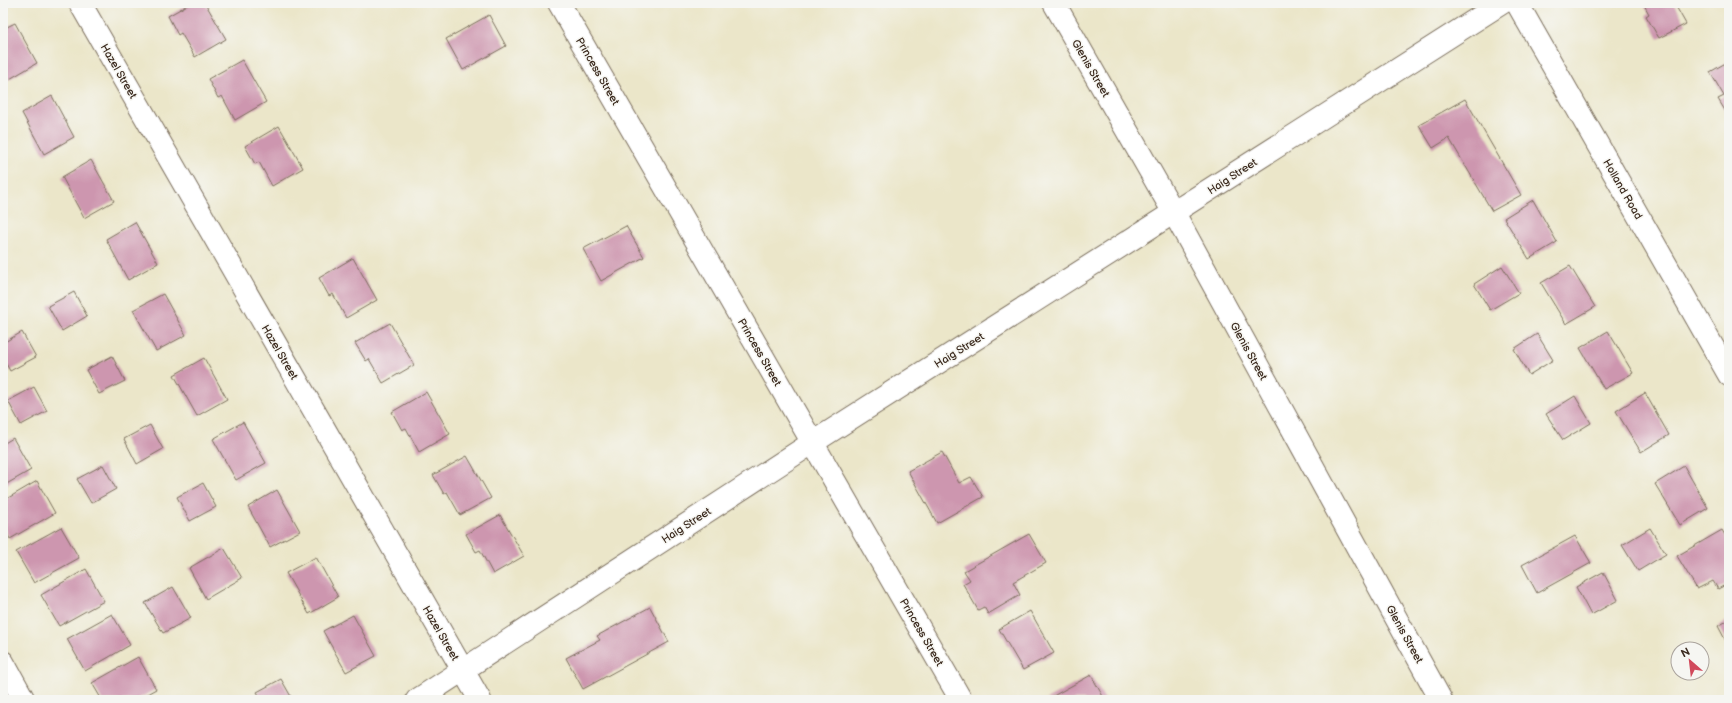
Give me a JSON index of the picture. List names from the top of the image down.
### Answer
{
  "streets": {
    "street": [
      "Glenis Street",
      "Hazel Street",
      "Princess Street",
      "Haig Street",
      "Holland Road"
    ]
  },
  "crossings": [
    ["Glenis Street", "Haig Street"],
    ["Hazel Street", "Haig Street"],
    ["Princess Street", "Haig Street"]
  ],
  "north": "top left"
}
